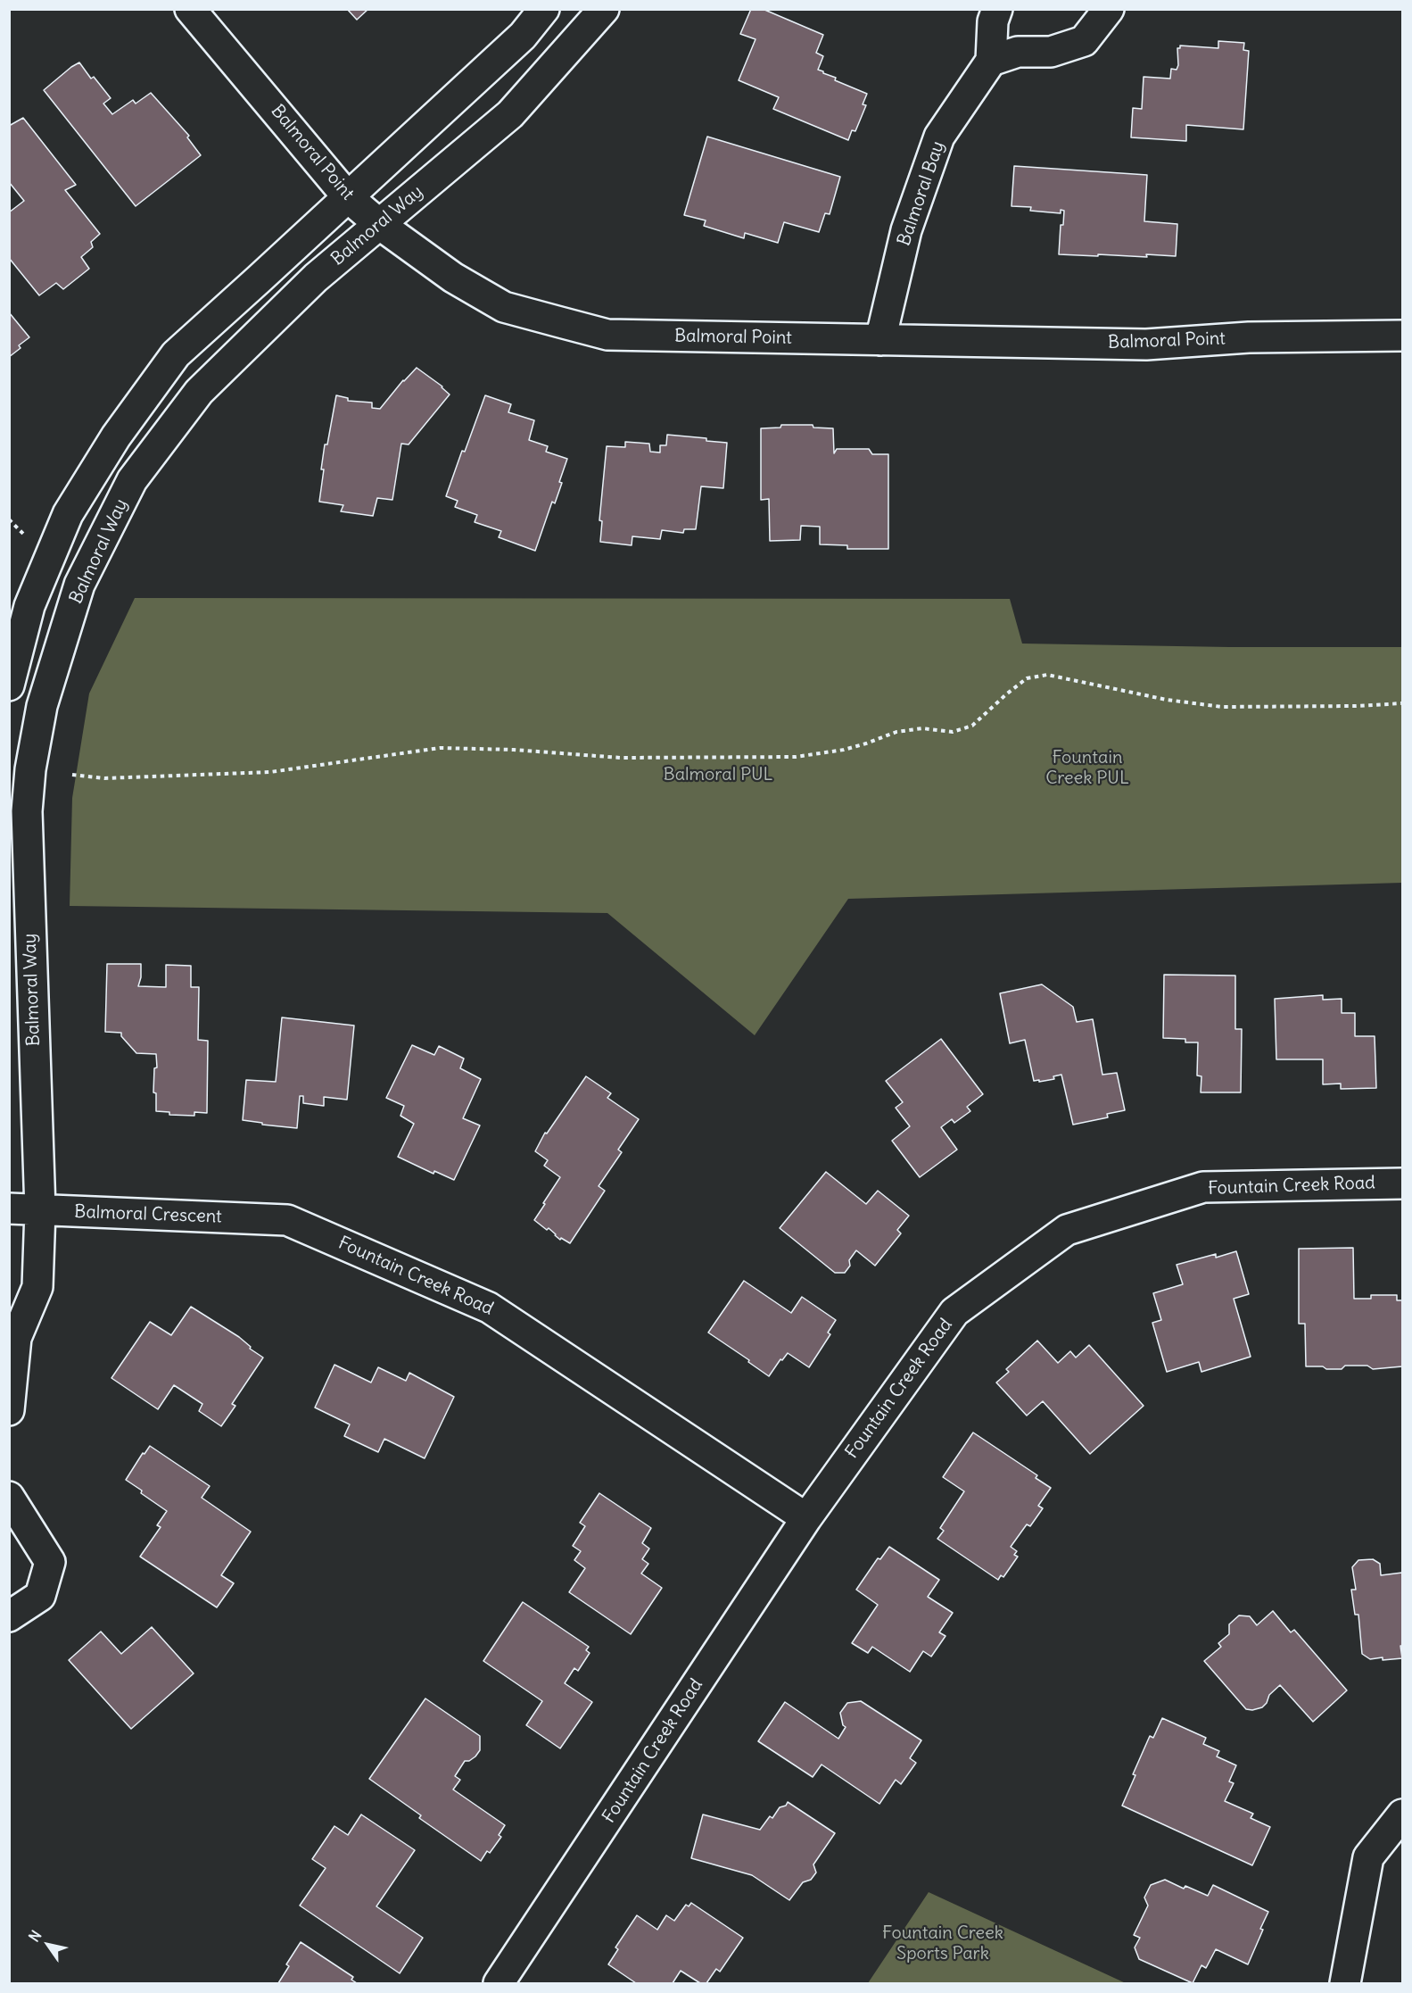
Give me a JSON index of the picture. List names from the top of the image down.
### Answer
{
  "streets": {
    "street": [
      "Balmoral Point",
      "Balmoral Bay",
      "Balmoral Way",
      "Fountain Creek Road",
      "Balmoral Crescent"
    ]
  },
  "crossings": [
    ["Balmoral Point", "Balmoral Bay"],
    ["Balmoral Point", "Balmoral Way"],
    ["Balmoral Way", "Balmoral Crescent"],
    ["Fountain Creek Road", "Balmoral Crescent"]
  ],
  "parks": ["Fountain Creek PUL", "Balmoral PUL", "Fountain Creek Sports Park"],
  "north": "top left"
}
